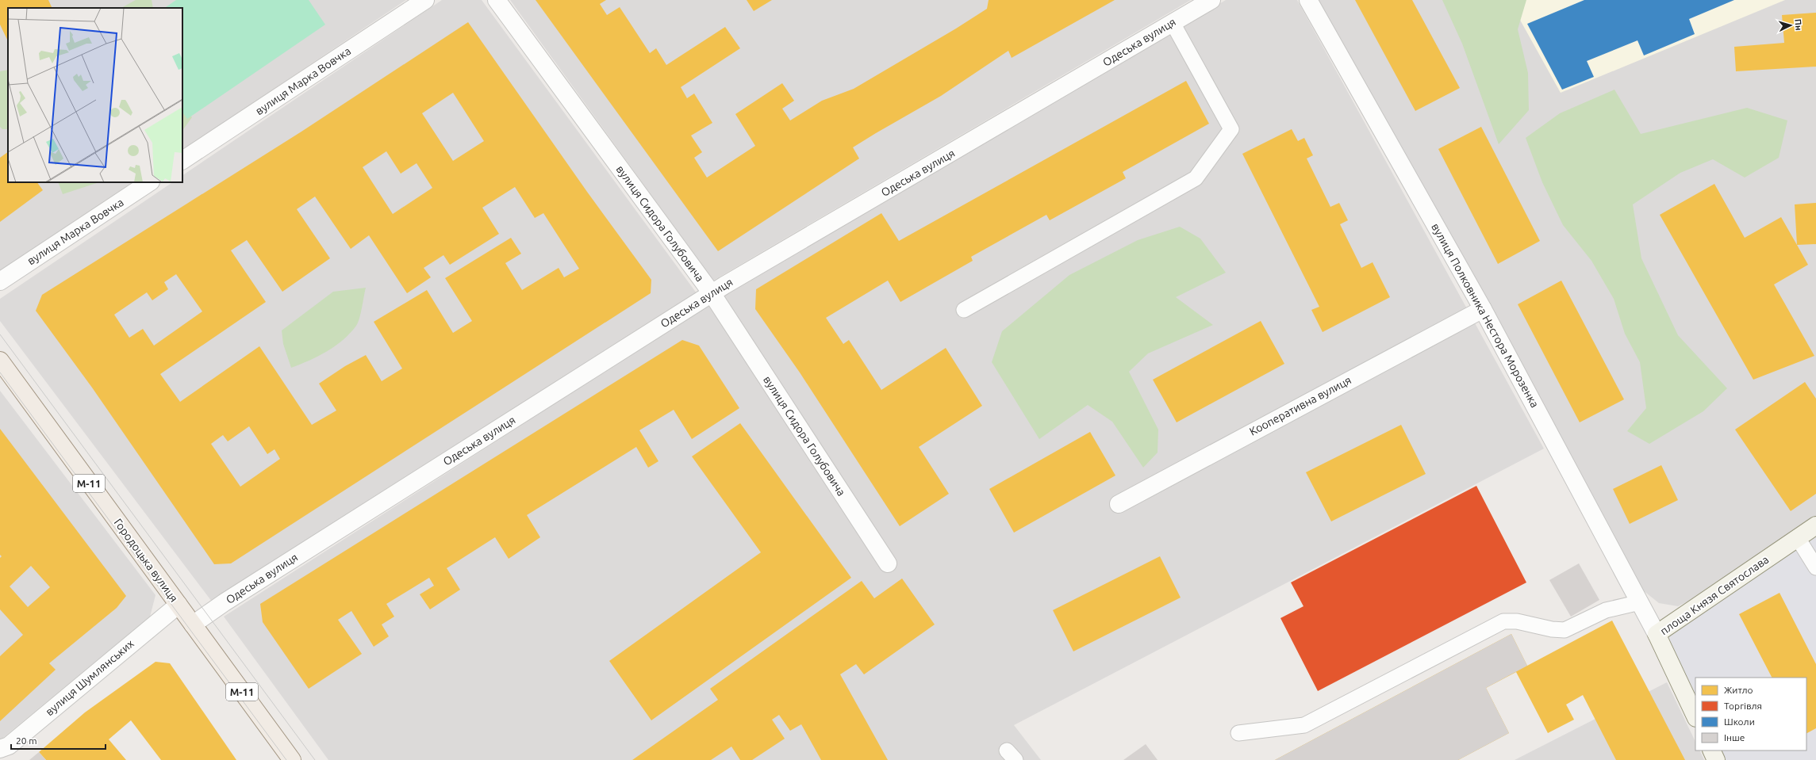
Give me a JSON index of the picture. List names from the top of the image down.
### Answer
{
  "streets": {
    "main road": ["М-11", "Городоцька вулиця"],
    "street": [
      "Одеська вулиця",
      "вулиця Марка Вовчка",
      "вулиця Сидора Голубовича",
      "вулиця Полковника Нестора Морозенка",
      "Кооперативна вулиця",
      "площа Князя Святослава",
      "вулиця Шумлянських"
    ]
  },
  "crossings": [
    ["Одеська вулиця", "вулиця Сидора Голубовича"],
    ["Одеська вулиця", "Городоцька вулиця"],
    ["вулиця Полковника Нестора Морозенка", "Кооперативна вулиця"],
    ["вулиця Полковника Нестора Морозенка", "площа Князя Святослава"],
    ["Городоцька вулиця", "вулиця Шумлянських"]
  ],
  "legend": [
    "Житло",
    "Торгівля",
    "Школи",
    "Інше"
  ],
  "scale_bar": "20 m",
  "north": "right"
}
